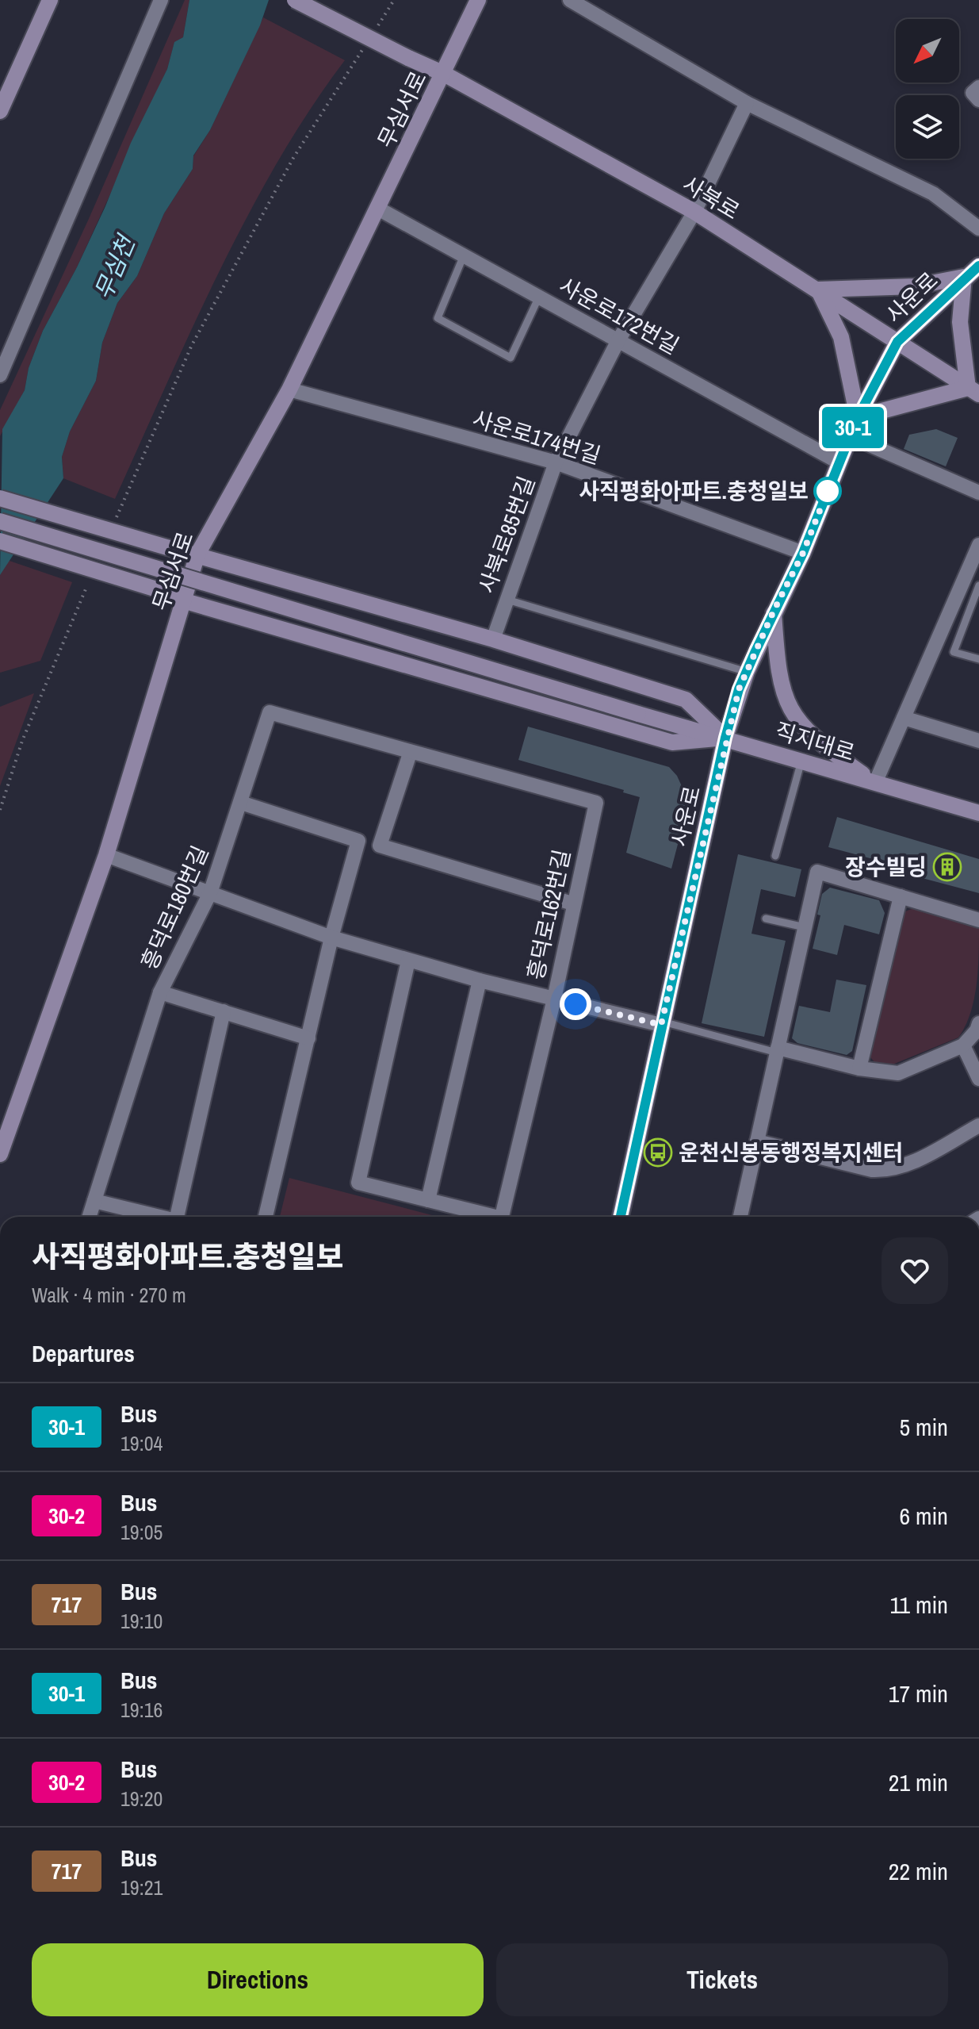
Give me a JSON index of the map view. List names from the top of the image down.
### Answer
{
  "streets": {
    "street": [
      "무심서로",
      "사북로",
      "사운로",
      "사운로172번길",
      "사운로174번길",
      "사북로85번길",
      "직지대로",
      "흥덕로180번길",
      "흥덕로162번길"
    ]
  },
  "crossings": [
    ["무심서로", "사북로"],
    ["무심서로", "사운로172번길"],
    ["무심서로", "사운로174번길"],
    ["사북로", "사운로"],
    ["사북로", "사북로85번길"],
    ["사운로", "사운로172번길"],
    ["사운로", "사운로174번길"],
    ["사운로", "직지대로"],
    ["사운로172번길", "사북로85번길"],
    ["사운로174번길", "사북로85번길"],
    ["흥덕로180번길", "흥덕로162번길"]
  ],
  "water": ["무심천"],
  "places": {
    "other": ["사직평화아파트.충청일보"],
    "building": ["장수빌딩"],
    "bus stop": ["운천신봉동행정복지센터"]
  },
  "lines": ["bus line 30-1"],
  "north": "bottom left",
  "page": {
    "on_map": "30-1",
    "heading": [
      ["사직평화아파트.충청일보", "Walk · 4 min · 270 m"],
      "Departures"
    ],
    "list": [
      {
        "mark": "30-1",
        "name": "Bus",
        "note": "19:04",
        "value": "5 min"
      },
      {
        "mark": "30-2",
        "name": "Bus",
        "note": "19:05",
        "value": "6 min"
      },
      {
        "mark": "717",
        "name": "Bus",
        "note": "19:10",
        "value": "11 min"
      },
      {
        "mark": "30-1",
        "name": "Bus",
        "note": "19:16",
        "value": "17 min"
      },
      {
        "mark": "30-2",
        "name": "Bus",
        "note": "19:20",
        "value": "21 min"
      },
      {
        "mark": "717",
        "name": "Bus",
        "note": "19:21",
        "value": "22 min"
      }
    ],
    "buttons": ["Directions", "Tickets"]
  }
}
